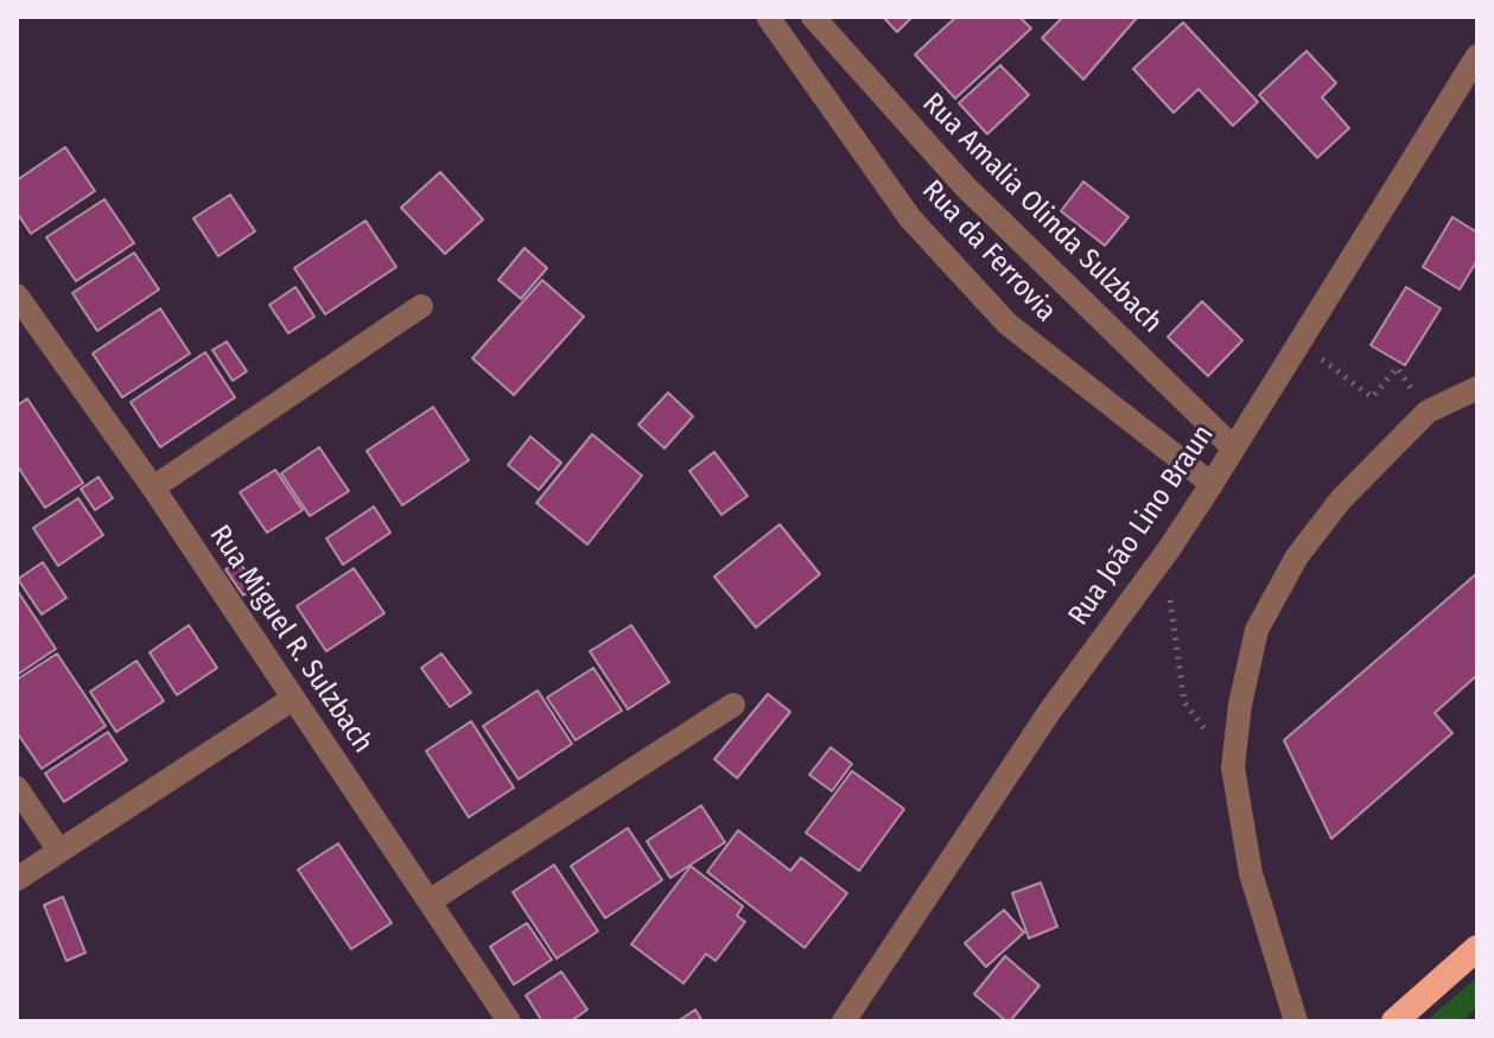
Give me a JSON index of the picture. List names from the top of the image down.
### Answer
{
  "streets": {
    "street": [
      "Rua Amalia Olinda Sulzbach",
      "Rua da Ferrovia",
      "Rua João Lino Braun",
      "Rua Miguel R. Sulzbach"
    ]
  },
  "crossings": [
    ["Rua Amalia Olinda Sulzbach", "Rua João Lino Braun"],
    ["Rua da Ferrovia", "Rua João Lino Braun"]
  ]
}
